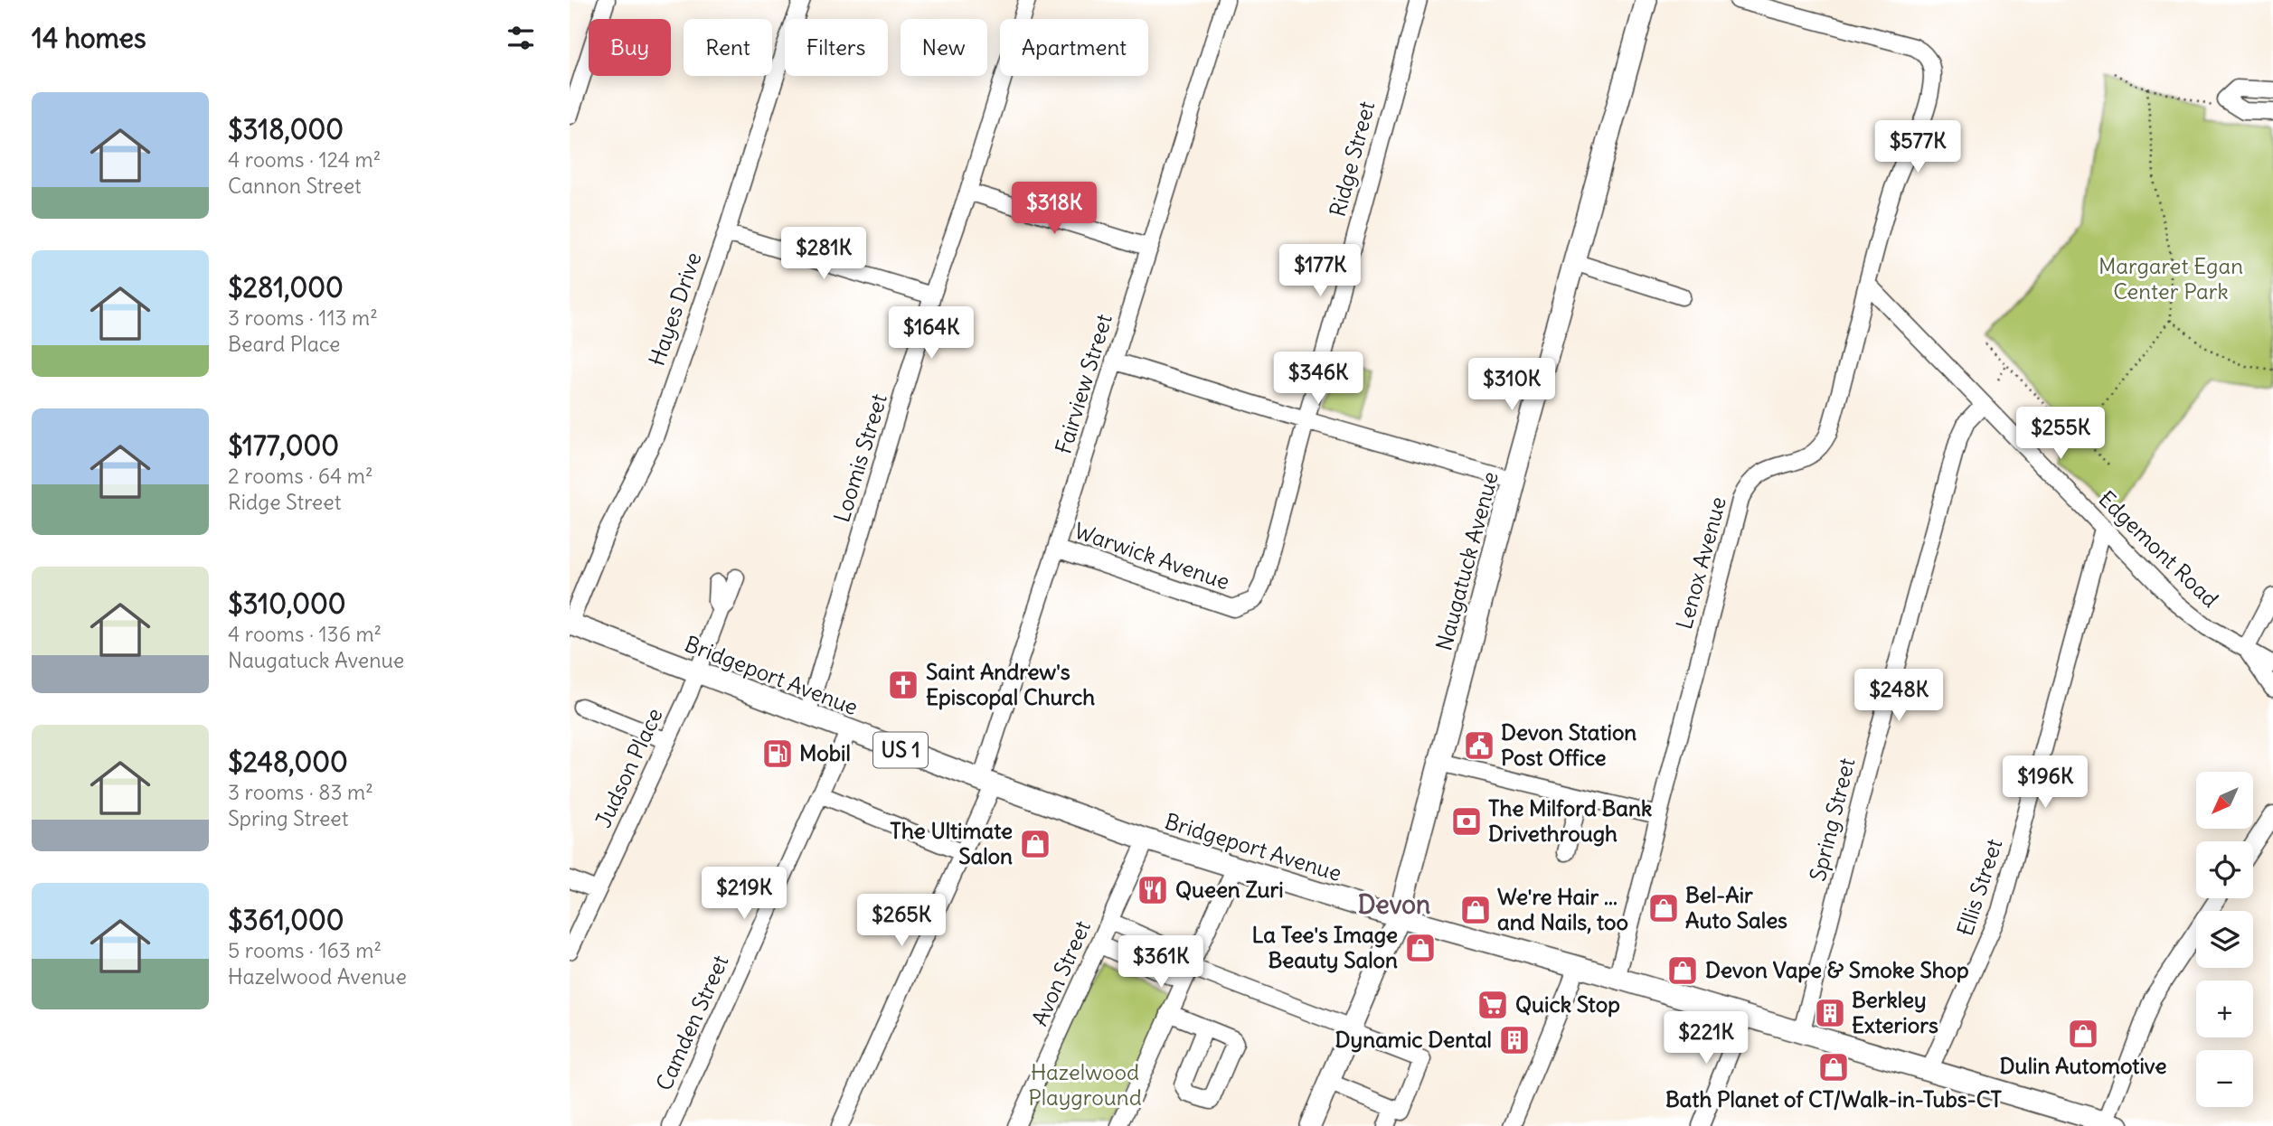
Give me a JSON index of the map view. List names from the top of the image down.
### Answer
{
  "streets": {
    "main road": ["Naugatuck Avenue", "Bridgeport Avenue", "US 1"],
    "street": [
      "Ridge Street",
      "Hayes Drive",
      "Fairview Street",
      "Loomis Street",
      "Edgemont Road",
      "Warwick Avenue",
      "Lenox Avenue",
      "Judson Place",
      "Spring Street",
      "Ellis Street",
      "Avon Street",
      "Camden Street"
    ]
  },
  "crossings": [
    ["Ridge Street", "Warwick Avenue"],
    ["Hayes Drive", "Bridgeport Avenue"],
    ["Fairview Street", "Warwick Avenue"],
    ["Fairview Street", "Bridgeport Avenue"],
    ["Loomis Street", "Bridgeport Avenue"],
    ["Edgemont Road", "Lenox Avenue"],
    ["Edgemont Road", "Spring Street"],
    ["Edgemont Road", "Ellis Street"],
    ["Naugatuck Avenue", "Bridgeport Avenue"],
    ["Lenox Avenue", "Bridgeport Avenue"],
    ["Bridgeport Avenue", "Judson Place"],
    ["Bridgeport Avenue", "Spring Street"],
    ["Bridgeport Avenue", "Ellis Street"],
    ["Bridgeport Avenue", "Avon Street"],
    ["Bridgeport Avenue", "Camden Street"]
  ],
  "districts": ["Devon"],
  "parks": ["Margaret Egan Center Park", "Hazelwood Playground"],
  "places": {
    "church": ["Saint Andrew's Episcopal Church"],
    "public building": ["Devon Station Post Office"],
    "fuel station": ["Mobil"],
    "bank": ["The Milford Bank Drivethrough"],
    "shop": [
      "The Ultimate Salon",
      "Bel-Air Auto Sales",
      "We're Hair ... and Nails, too",
      "La Tee's Image Beauty Salon",
      "Devon Vape & Smoke Shop",
      "Dulin Automotive",
      "Bath Planet of CT/Walk-in-Tubs-CT"
    ],
    "restaurant": ["Queen Zuri"],
    "supermarket": ["Quick Stop"],
    "building": ["Berkley Exteriors", "Dynamic Dental"]
  },
  "north": "bottom left",
  "page": {
    "heading": "14 homes",
    "chip": [
      "Buy",
      "Rent",
      "Filters",
      "New",
      "Apartment"
    ],
    "list": [
      {
        "name": "$318,000",
        "note": "4 rooms · 124 m² · Cannon Street"
      },
      {
        "name": "$281,000",
        "note": "3 rooms · 113 m² · Beard Place"
      },
      {
        "name": "$177,000",
        "note": "2 rooms · 64 m² · Ridge Street"
      },
      {
        "name": "$310,000",
        "note": "4 rooms · 136 m² · Naugatuck Avenue"
      },
      {
        "name": "$248,000",
        "note": "3 rooms · 83 m² · Spring Street"
      },
      {
        "name": "$361,000",
        "note": "5 rooms · 163 m² · Hazelwood Avenue"
      }
    ],
    "price": [
      "$577K",
      "$318K",
      "$281K",
      "$177K",
      "$164K",
      "$346K",
      "$310K",
      "$255K",
      "$248K",
      "$196K",
      "$219K",
      "$265K",
      "$361K",
      "$221K"
    ],
    "map_buttons": ["+", "−"]
  }
}
